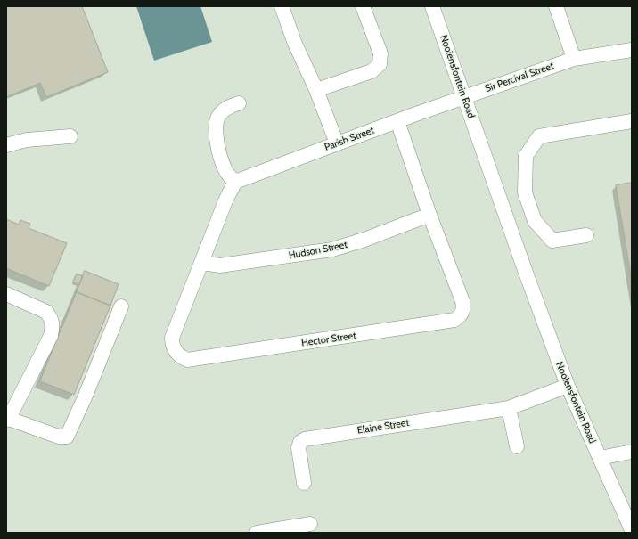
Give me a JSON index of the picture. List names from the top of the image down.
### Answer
{
  "streets": {
    "street": [
      "Nooiensfontein Road",
      "Sir Percival Street",
      "Parish Street",
      "Hudson Street",
      "Hector Street",
      "Elaine Street"
    ]
  },
  "crossings": [
    ["Nooiensfontein Road", "Sir Percival Street"],
    ["Nooiensfontein Road", "Parish Street"],
    ["Nooiensfontein Road", "Elaine Street"],
    ["Sir Percival Street", "Parish Street"],
    ["Parish Street", "Hector Street"],
    ["Hudson Street", "Hector Street"]
  ]
}
